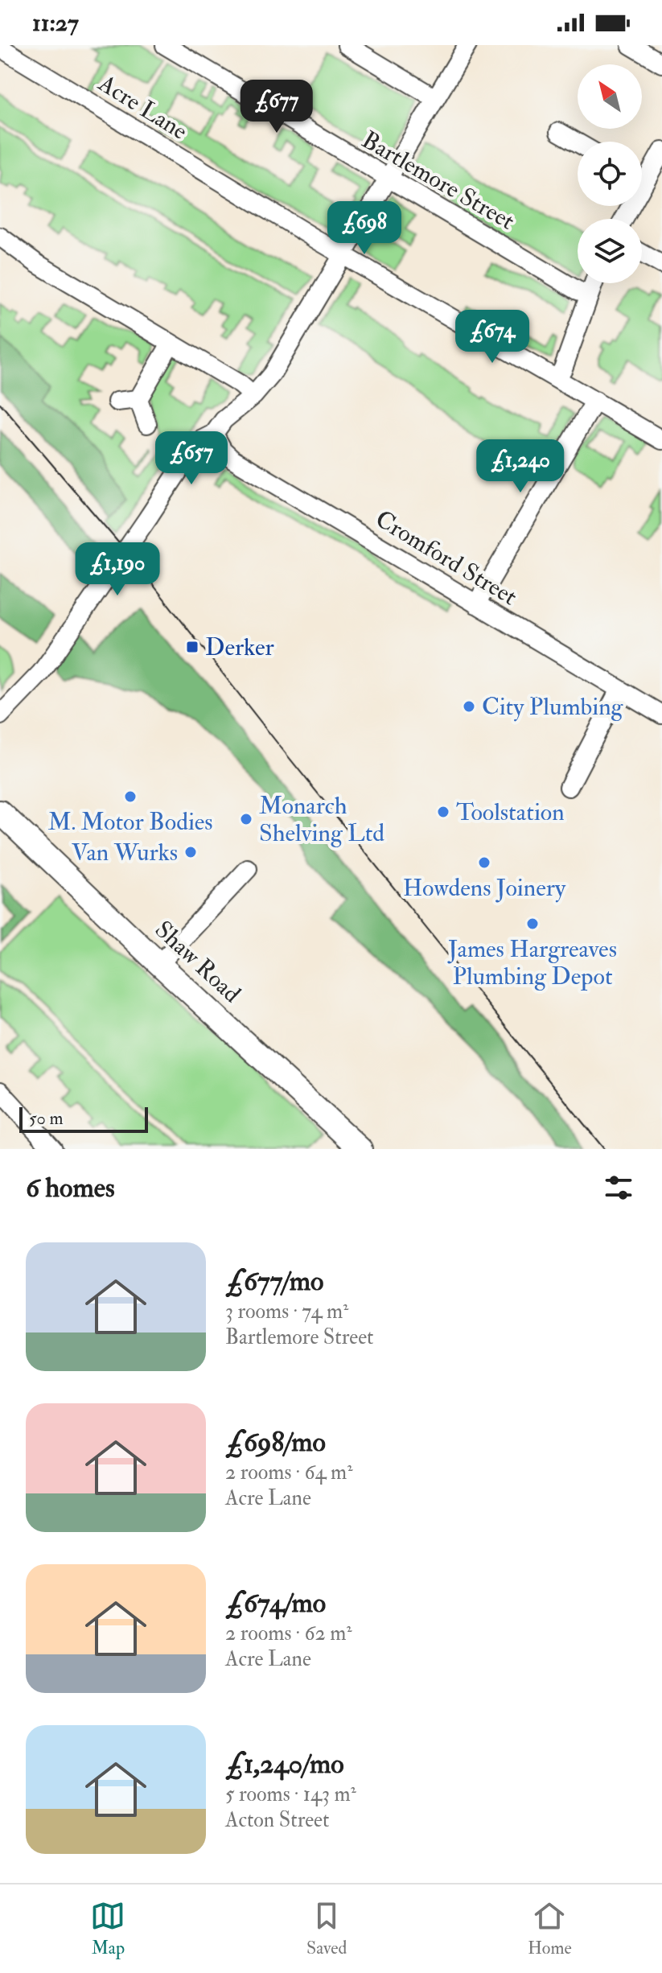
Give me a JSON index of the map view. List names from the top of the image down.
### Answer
{
  "streets": {
    "main road": ["Shaw Road"],
    "street": ["Acre Lane", "Bartlemore Street", "Cromford Street"]
  },
  "places": {
    "transit": ["Derker"],
    "other": [
      "City Plumbing",
      "M. Motor Bodies",
      "Toolstation",
      "Monarch Shelving Ltd",
      "Van Wurks",
      "Howdens Joinery",
      "James Hargreaves Plumbing Depot"
    ]
  },
  "scale_bar": "50 m",
  "north": "top left",
  "page": {
    "status": "11:27",
    "price": [
      "£677",
      "£698",
      "£674",
      "£657",
      "£1,240",
      "£1,190"
    ],
    "scale": "50 m",
    "heading": "6 homes",
    "list": [
      {
        "name": "£677/mo",
        "note": "3 rooms · 74 m² · Bartlemore Street"
      },
      {
        "name": "£698/mo",
        "note": "2 rooms · 64 m² · Acre Lane"
      },
      {
        "name": "£674/mo",
        "note": "2 rooms · 62 m² · Acre Lane"
      },
      {
        "name": "£1,240/mo",
        "note": "5 rooms · 143 m² · Acton Street"
      }
    ],
    "tabs": ["Map", "Saved", "Home"]
  }
}
